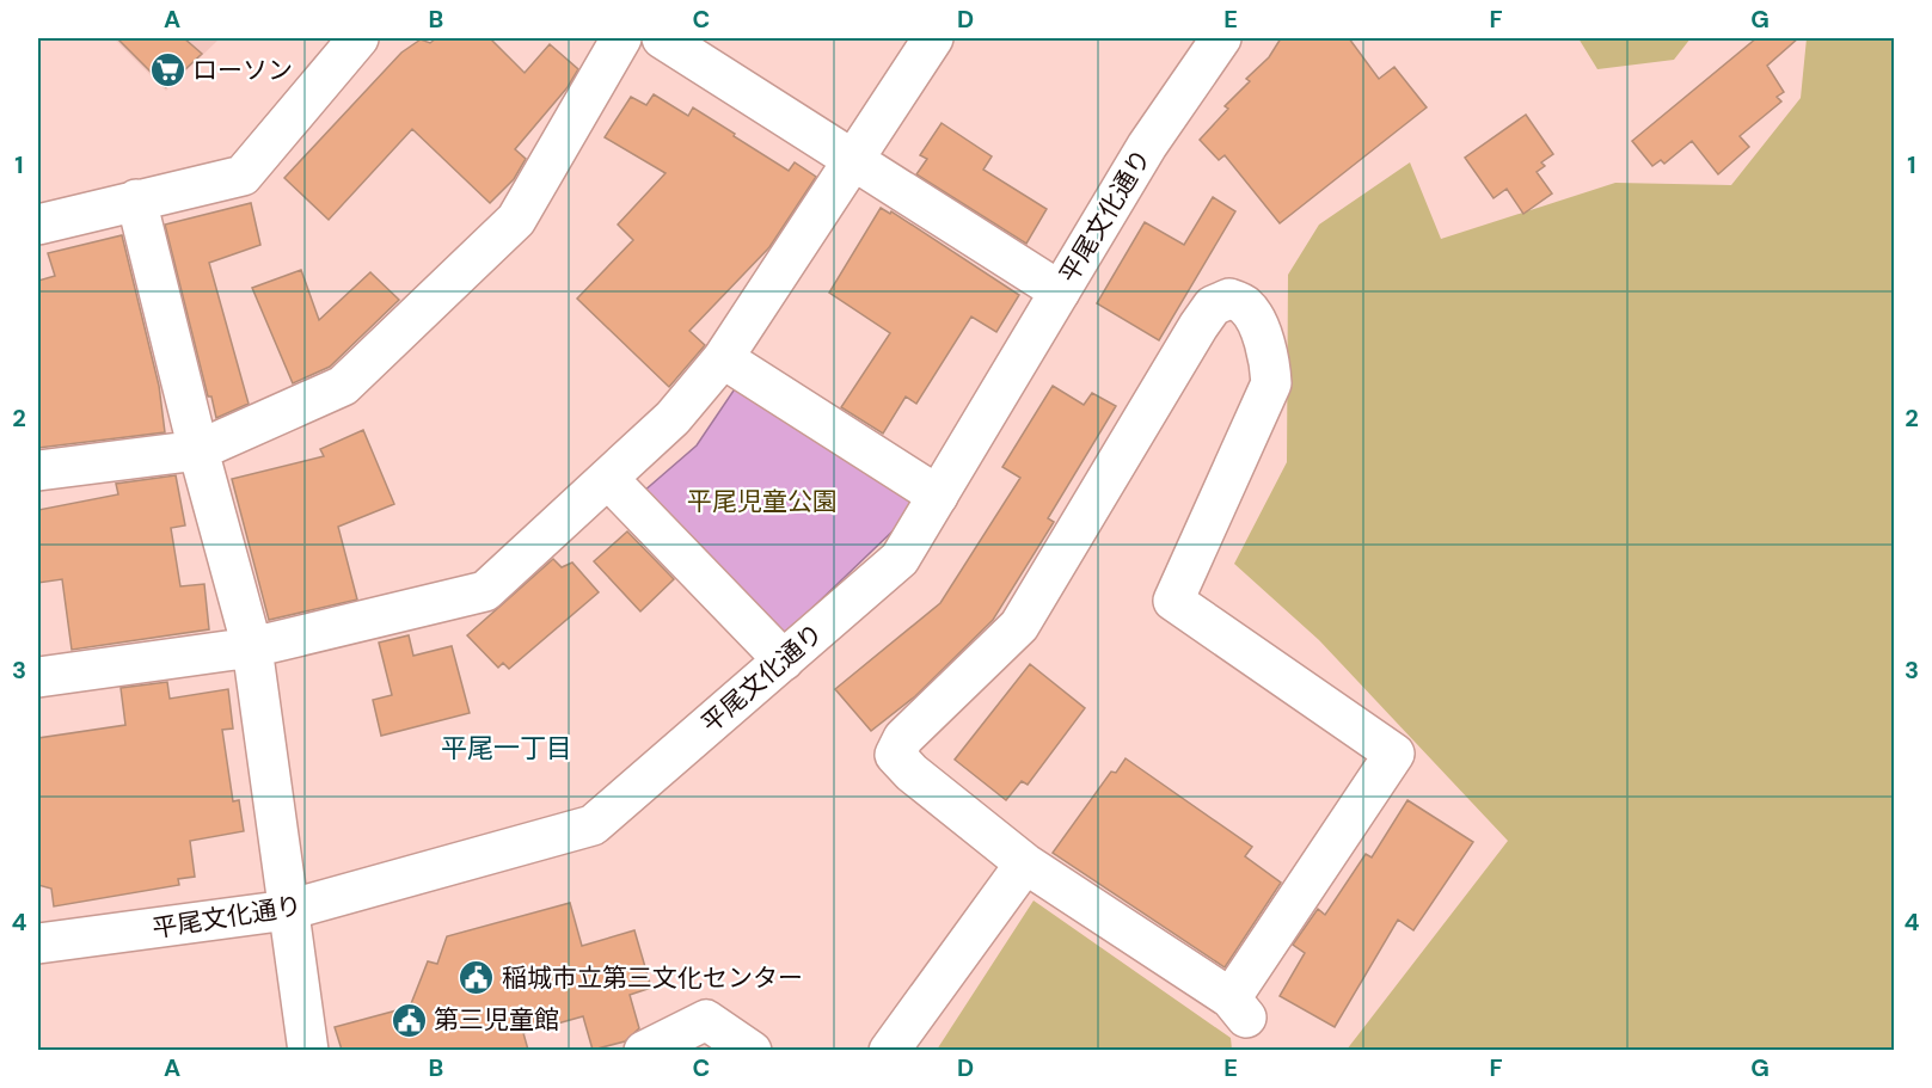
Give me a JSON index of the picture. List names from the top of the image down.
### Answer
{
  "streets": {
    "street": ["平尾文化通り"]
  },
  "districts": ["平尾一丁目"],
  "parks": ["平尾児童公園"],
  "places": {
    "supermarket": ["ローソン"],
    "public building": ["稲城市立第三文化センター", "第三児童館"]
  },
  "grid": {
    "columns": [
      "A",
      "B",
      "C",
      "D",
      "E",
      "F",
      "G"
    ],
    "rows": [
      "1",
      "2",
      "3",
      "4"
    ]
  }
}
